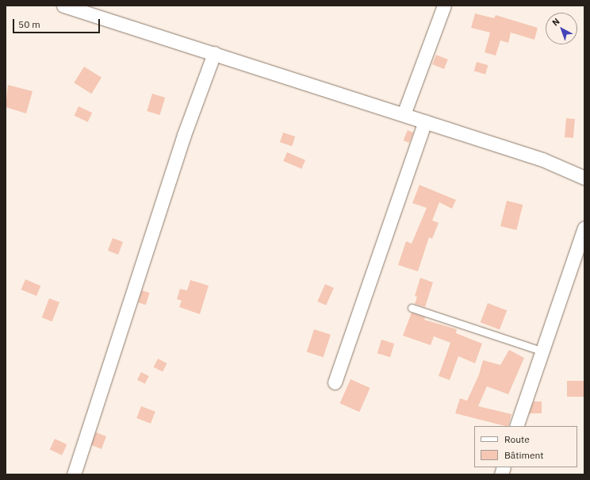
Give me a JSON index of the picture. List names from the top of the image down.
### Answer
{
  "legend": ["Route", "Bâtiment"],
  "scale_bar": "50 m",
  "north": "top left"
}
